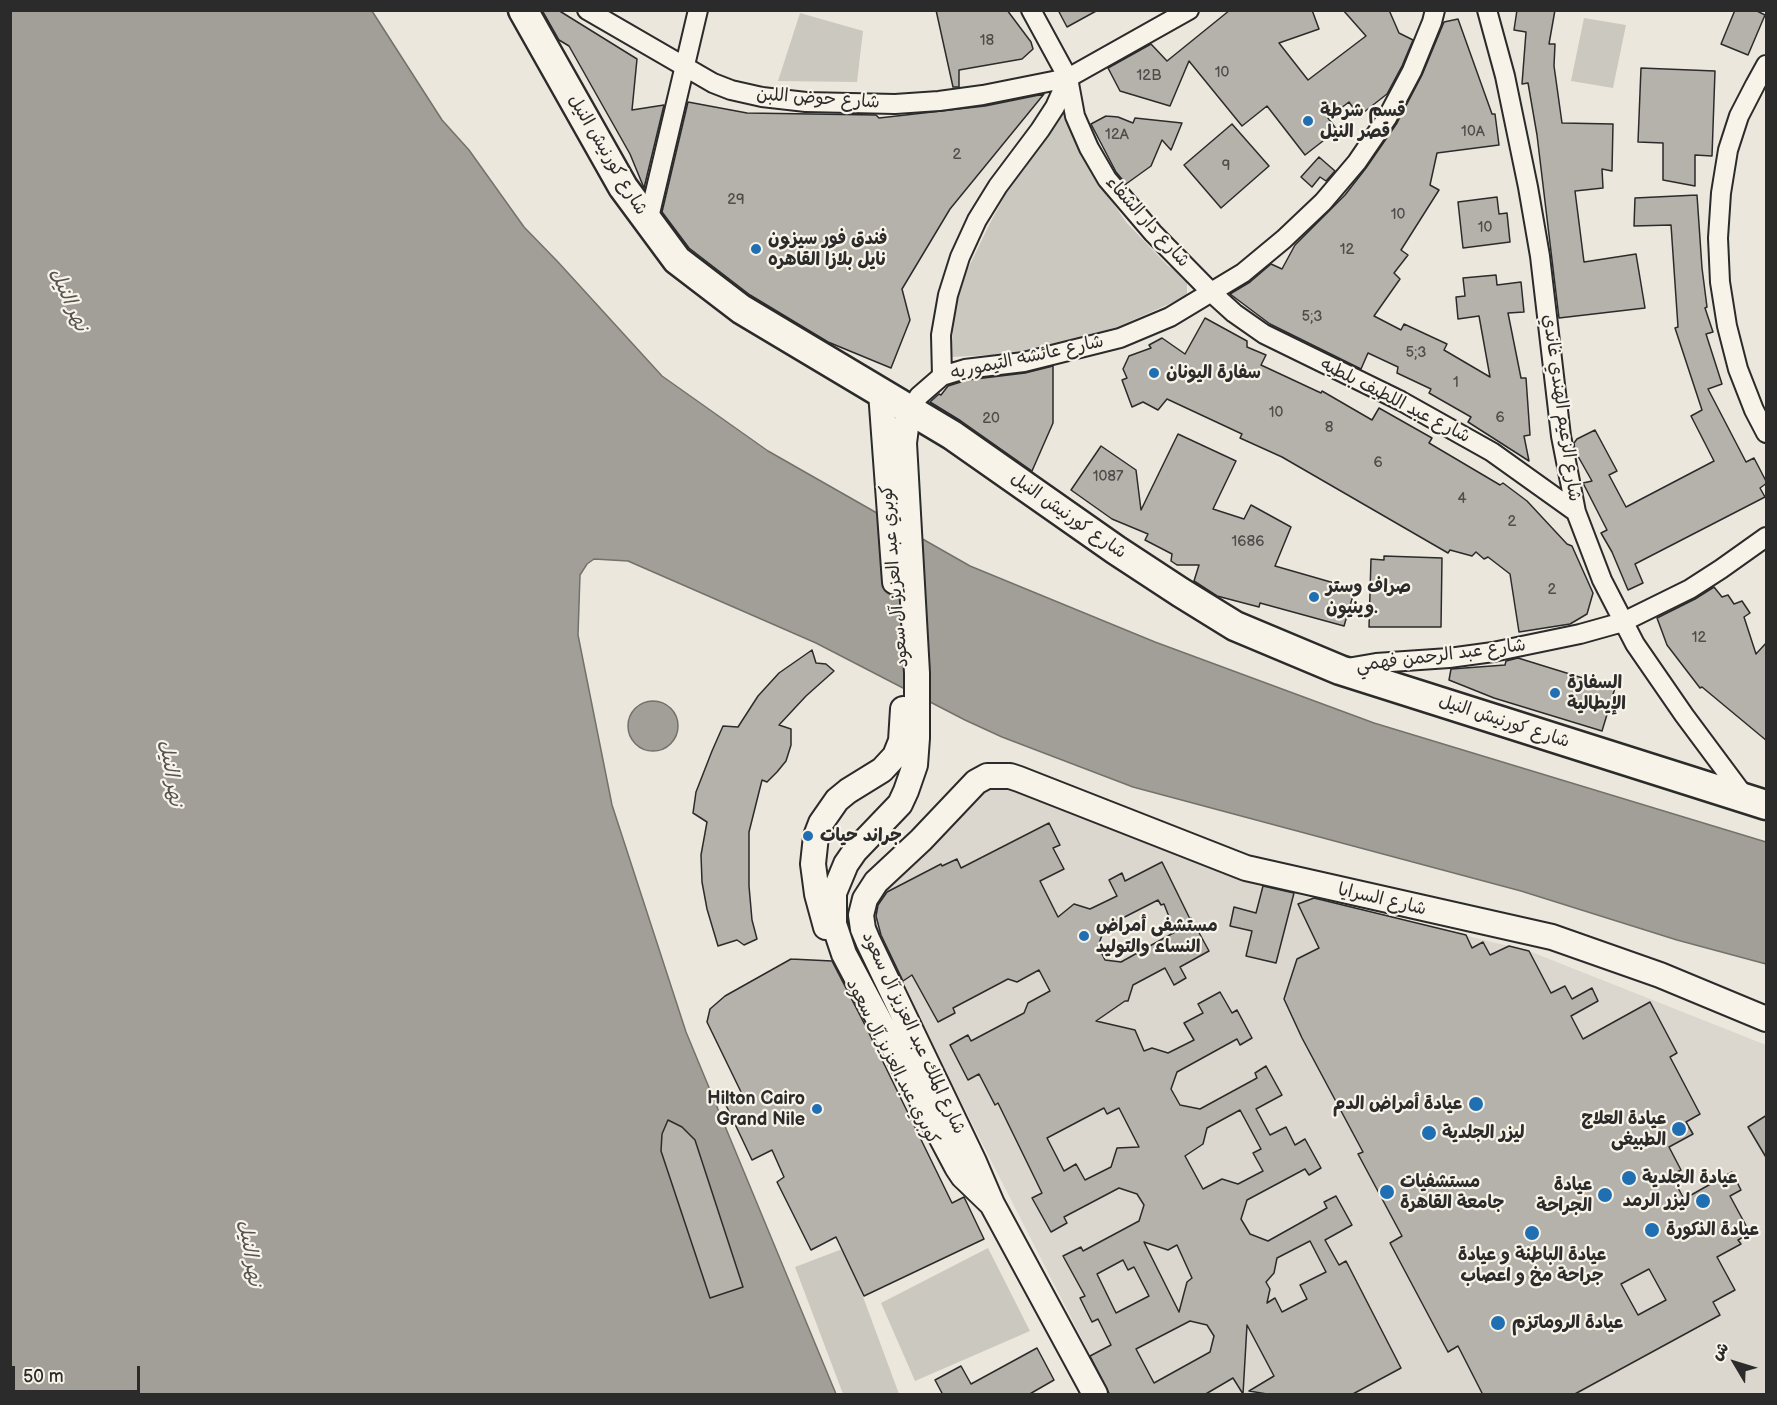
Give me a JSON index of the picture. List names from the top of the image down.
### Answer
{
  "streets": {
    "highway": ["شارع كورنيش النيل"],
    "main road": ["كوبري عبد العزيز آل سعود", "شارع السرايا", "شارع الملك عبد العزيز آل سعود"],
    "street": [
      "شارع حوض اللبن",
      "شارع دار الشفاء",
      "شارع عائشه التيموريه",
      "شارع عبد اللطيف بلطيه",
      "شارع الزعيم الهندي غاندي",
      "شارع عبد الرحمن فهمي"
    ]
  },
  "crossings": [
    ["شارع حوض اللبن", "شارع دار الشفاء"],
    ["شارع كورنيش النيل", "شارع عائشه التيموريه"],
    ["شارع كورنيش النيل", "شارع الزعيم الهندي غاندي"],
    ["شارع كورنيش النيل", "كوبري عبد العزيز آل سعود"],
    ["شارع كورنيش النيل", "شارع عبد الرحمن فهمي"],
    ["شارع دار الشفاء", "شارع عائشه التيموريه"],
    ["شارع دار الشفاء", "شارع عبد اللطيف بلطيه"],
    ["شارع عائشه التيموريه", "شارع عبد اللطيف بلطيه"],
    ["شارع عائشه التيموريه", "كوبري عبد العزيز آل سعود"],
    ["شارع عبد اللطيف بلطيه", "شارع الزعيم الهندي غاندي"],
    ["شارع الزعيم الهندي غاندي", "شارع عبد الرحمن فهمي"],
    ["كوبري عبد العزيز آل سعود", "شارع الملك عبد العزيز آل سعود"],
    ["شارع السرايا", "شارع الملك عبد العزيز آل سعود"]
  ],
  "water": ["نهر النيل"],
  "places": [
    "قسم شرطة قصر النيل",
    "فندق فور سيزون نايل بلازا القاهره",
    "سفارة اليونان",
    "صراف وستر وينيون.",
    "السفارة الإيطالية",
    "جراند حيات",
    "مستشفى أمراض النساء والتوليد",
    "عيادة أمراض الدم",
    "Hilton Cairo Grand Nile",
    "عيادة العلاج الطبيغى",
    "ليزر الجلدية",
    "عيادة الجلدية",
    "مستشفيات جامعة القاهرة",
    "عيادة الجراحة",
    "ليزر الرمد",
    "عيادة الذكورة",
    "عيادة الباطنة و عيادة جراحة مخ و اعصاب",
    "عيادة الروماتزم"
  ],
  "house_numbers": [
    "18",
    "10",
    "12B",
    "10A",
    "12A",
    "2",
    "9",
    "29",
    "10",
    "10",
    "12",
    "5;3",
    "5;3",
    "1",
    "10",
    "6",
    "20",
    "8",
    "6",
    "1087",
    "4",
    "2",
    "1686",
    "2",
    "12"
  ],
  "scale_bar": "50 m",
  "north": "top left"
}
